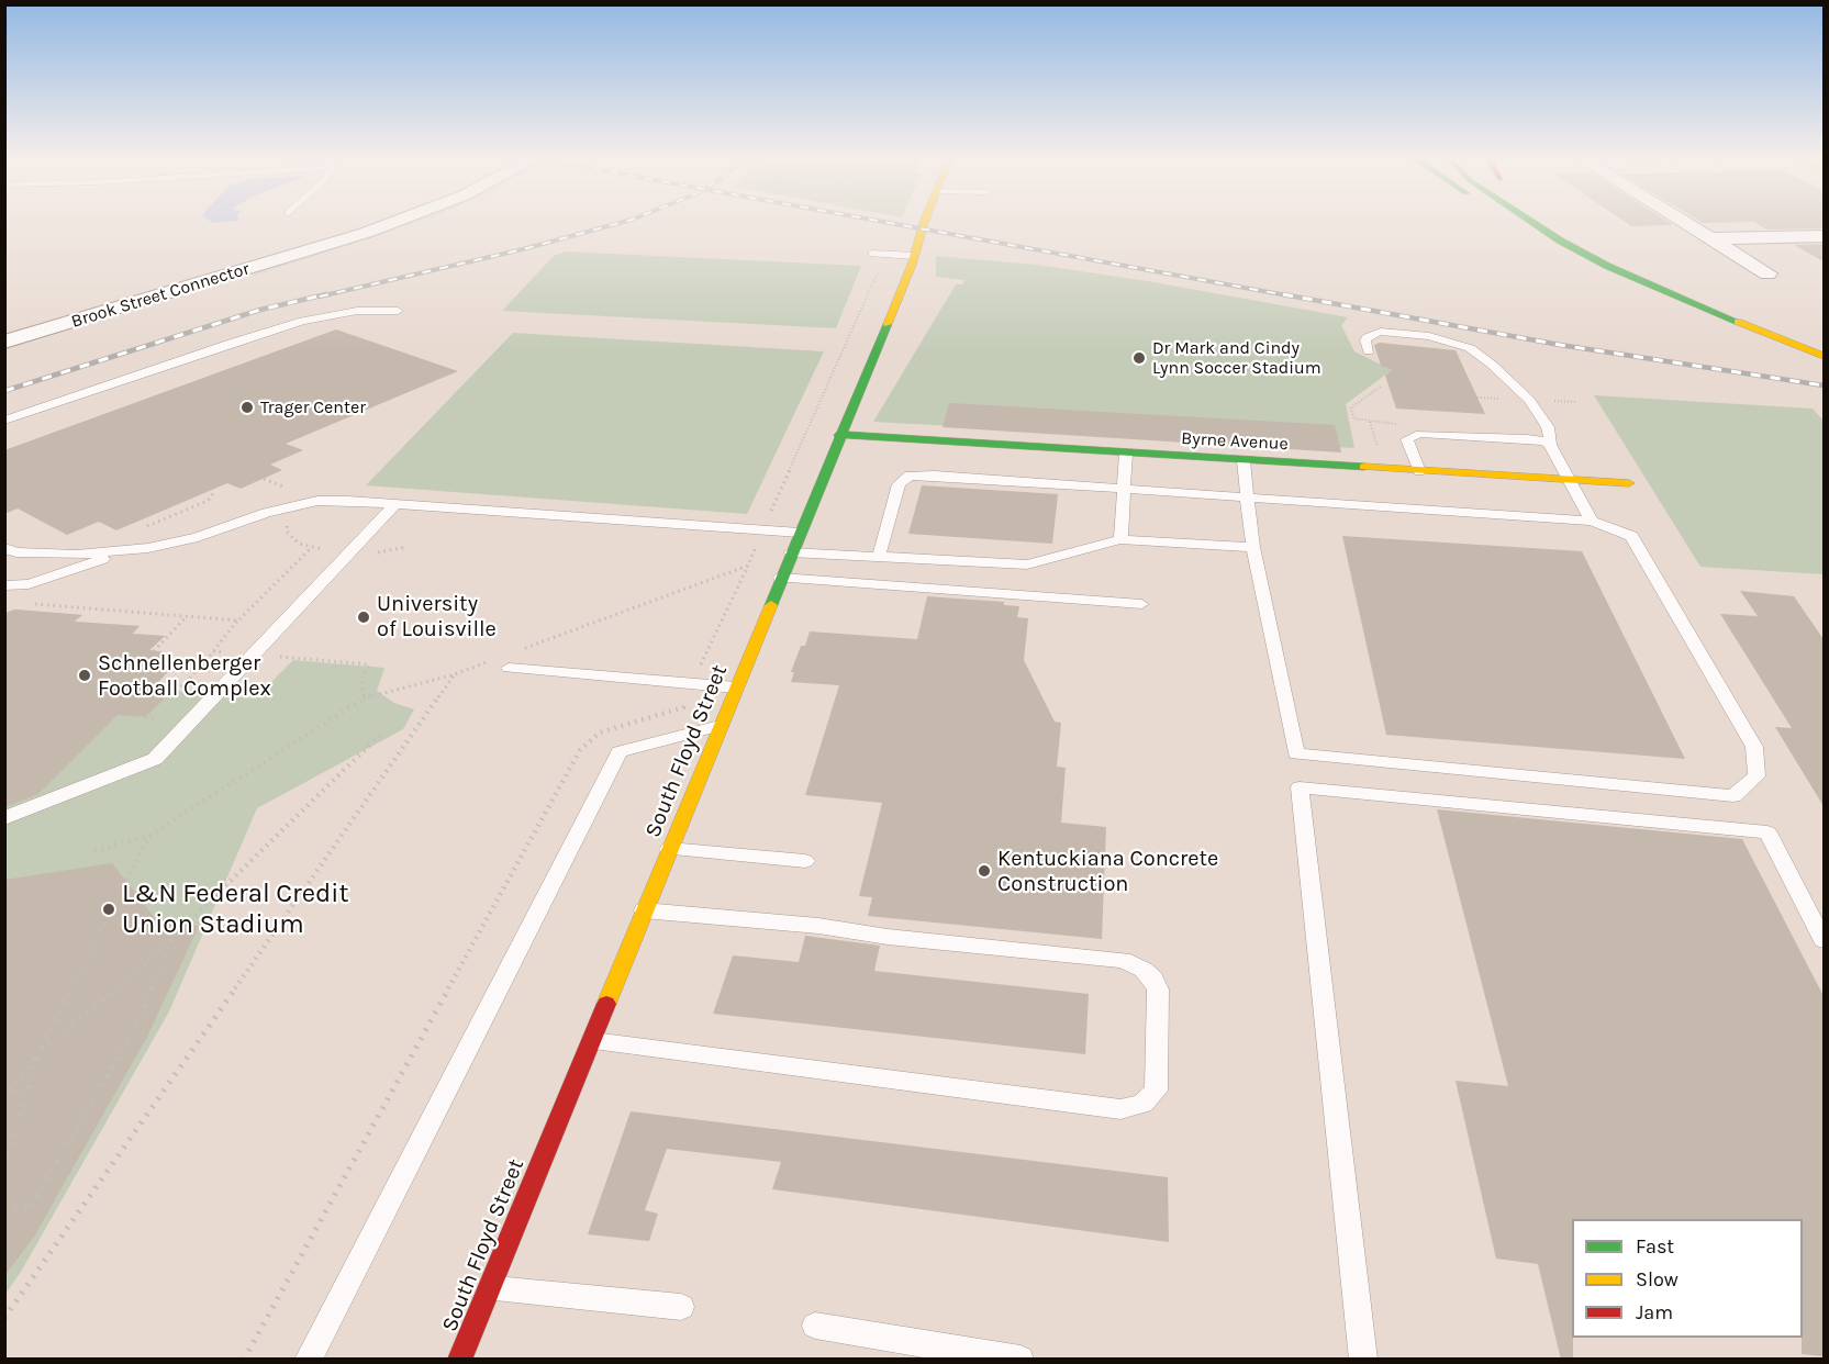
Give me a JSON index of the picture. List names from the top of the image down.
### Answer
{
  "streets": {
    "main road": ["Byrne Avenue", "South Floyd Street"],
    "street": ["Brook Street Connector"]
  },
  "crossings": [
    ["Byrne Avenue", "South Floyd Street"]
  ],
  "places": [
    "Dr Mark and Cindy Lynn Soccer Stadium",
    "Trager Center",
    "University of Louisville",
    "Schnellenberger Football Complex",
    "Kentuckiana Concrete Construction",
    "L&N Federal Credit Union Stadium"
  ],
  "legend": ["Fast", "Slow", "Jam"]
}
